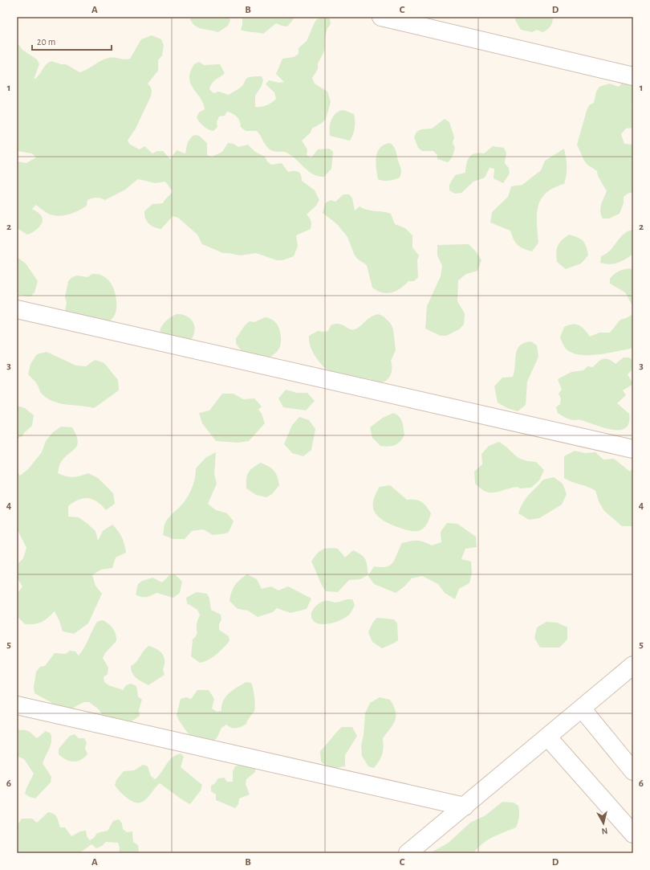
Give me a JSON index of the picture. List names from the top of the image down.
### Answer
{
  "scale_bar": "20 m",
  "north": "bottom",
  "grid": {
    "columns": [
      "A",
      "B",
      "C",
      "D"
    ],
    "rows": [
      "1",
      "2",
      "3",
      "4",
      "5",
      "6"
    ]
  }
}
